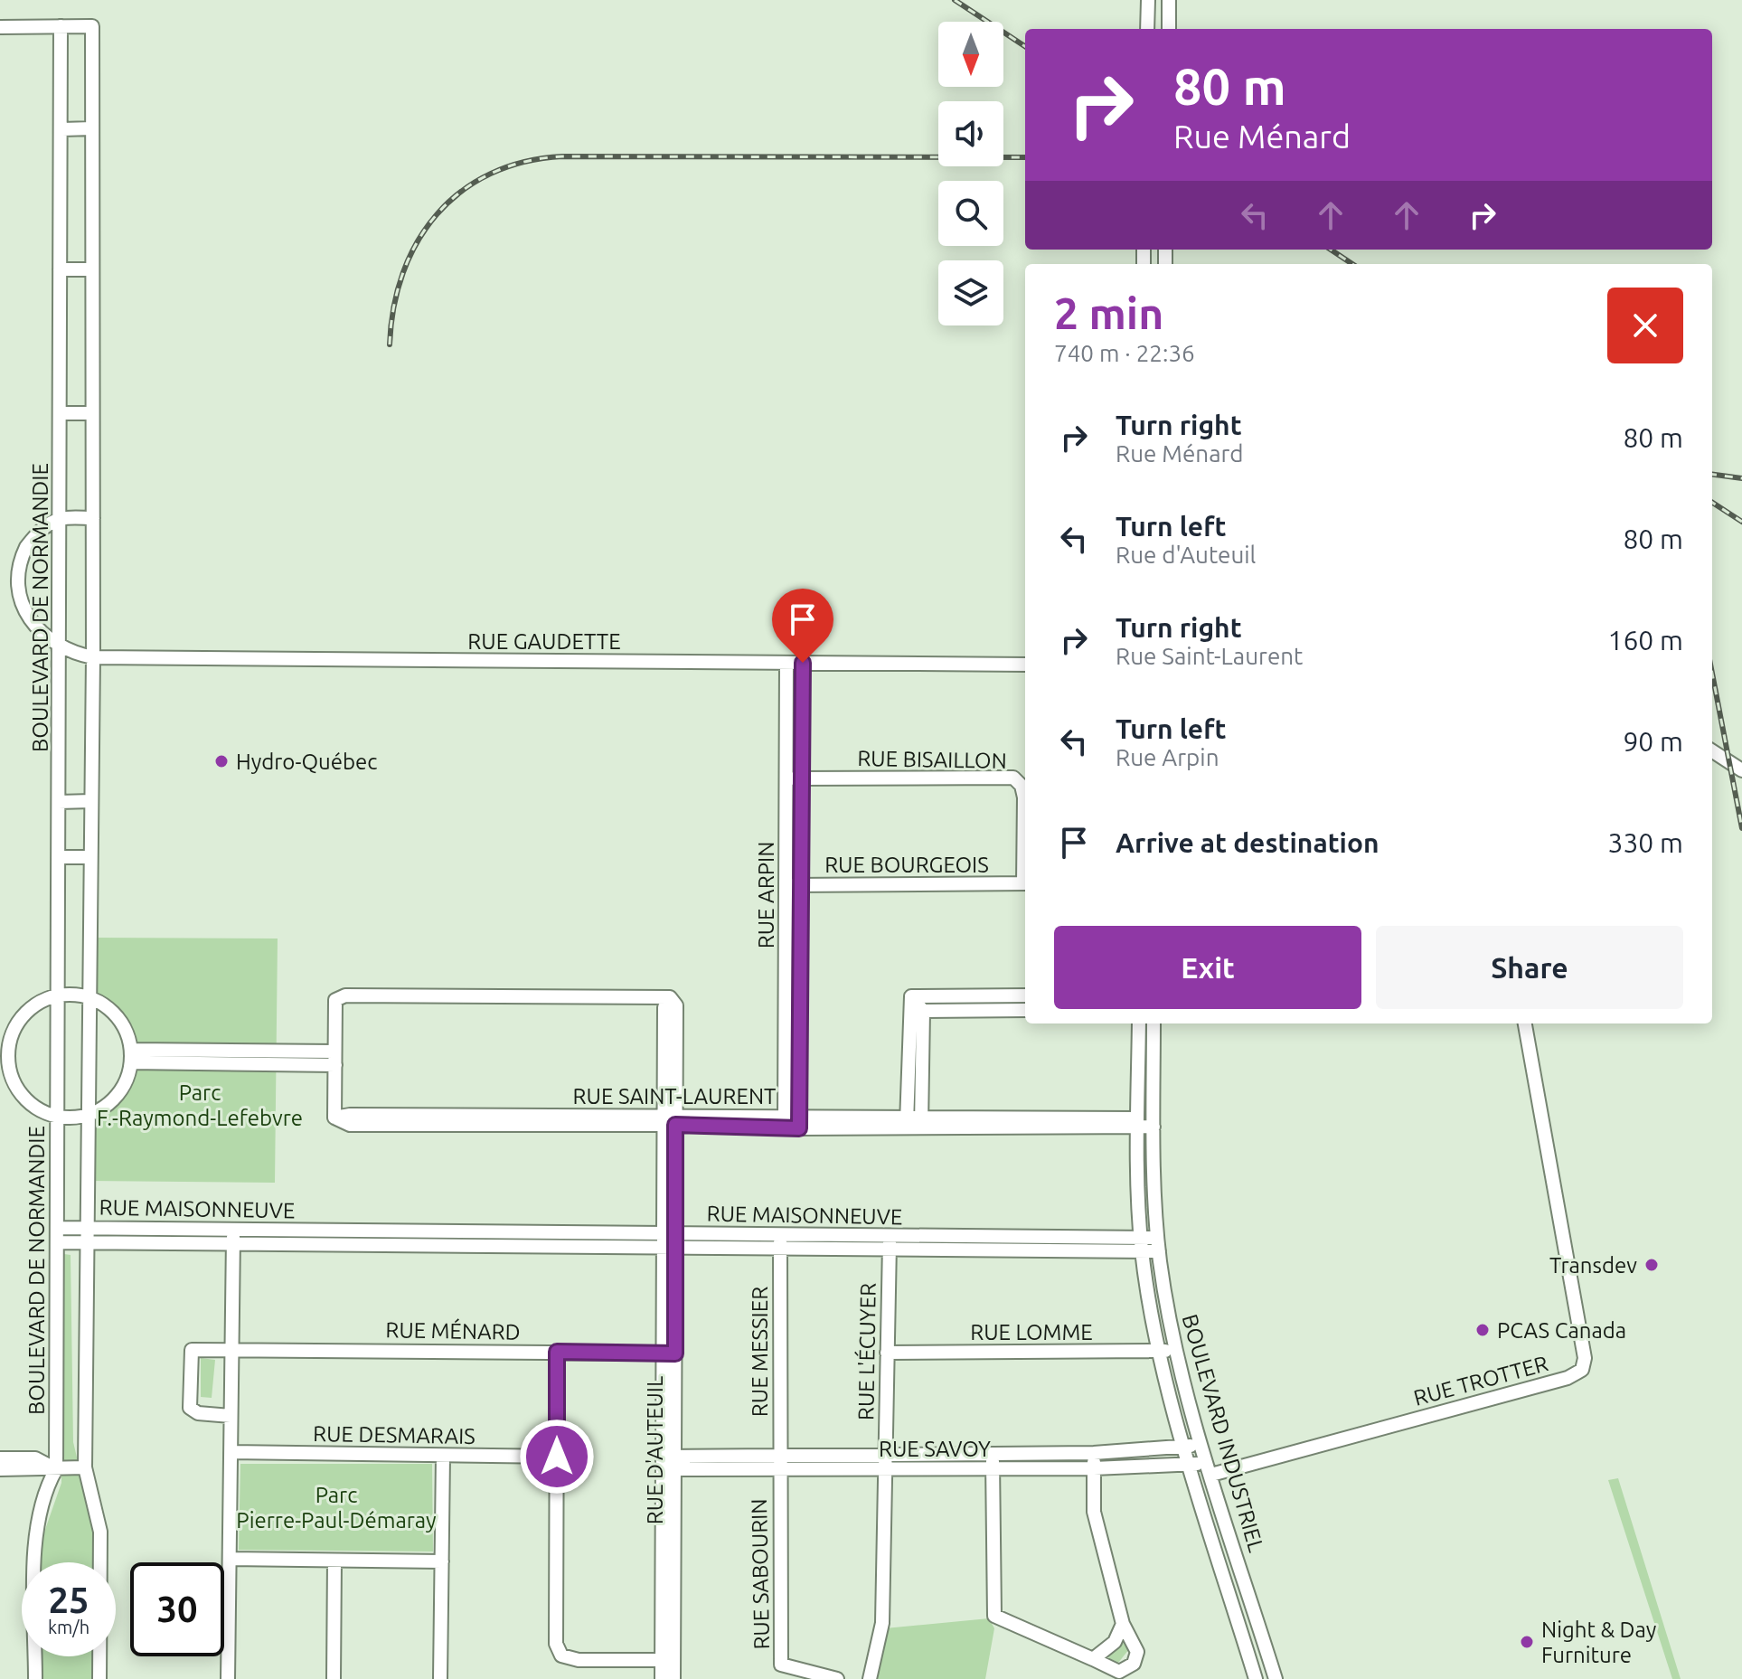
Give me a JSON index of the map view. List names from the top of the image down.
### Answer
{
  "streets": {
    "street": [
      "BOULEVARD DE NORMANDIE",
      "RUE GAUDETTE",
      "RUE BISAILLON",
      "RUE BOURGEOIS",
      "RUE ARPIN",
      "RUE SAINT-LAURENT",
      "RUE MAISONNEUVE",
      "RUE MÉNARD",
      "RUE LOMME",
      "RUE MESSIER",
      "RUE L'ÉCUYER",
      "RUE TROTTER",
      "BOULEVARD INDUSTRIEL",
      "RUE DESMARAIS",
      "RUE SAVOY",
      "RUE D'AUTEUIL",
      "RUE SABOURIN"
    ]
  },
  "crossings": [
    ["BOULEVARD DE NORMANDIE", "RUE GAUDETTE"],
    ["BOULEVARD DE NORMANDIE", "RUE MAISONNEUVE"],
    ["RUE GAUDETTE", "RUE ARPIN"],
    ["RUE BISAILLON", "RUE ARPIN"],
    ["RUE BOURGEOIS", "RUE ARPIN"],
    ["RUE ARPIN", "RUE SAINT-LAURENT"],
    ["RUE SAINT-LAURENT", "BOULEVARD INDUSTRIEL"],
    ["RUE SAINT-LAURENT", "RUE D'AUTEUIL"],
    ["RUE MAISONNEUVE", "RUE MESSIER"],
    ["RUE MAISONNEUVE", "RUE L'ÉCUYER"],
    ["RUE MAISONNEUVE", "BOULEVARD INDUSTRIEL"],
    ["RUE MAISONNEUVE", "RUE D'AUTEUIL"],
    ["RUE MÉNARD", "RUE D'AUTEUIL"],
    ["RUE LOMME", "RUE L'ÉCUYER"],
    ["RUE LOMME", "BOULEVARD INDUSTRIEL"],
    ["RUE MESSIER", "RUE SAVOY"],
    ["RUE MESSIER", "RUE SABOURIN"],
    ["RUE L'ÉCUYER", "RUE SAVOY"],
    ["RUE TROTTER", "BOULEVARD INDUSTRIEL"],
    ["RUE TROTTER", "RUE SAVOY"],
    ["BOULEVARD INDUSTRIEL", "RUE SAVOY"],
    ["RUE SAVOY", "RUE D'AUTEUIL"],
    ["RUE SAVOY", "RUE SABOURIN"]
  ],
  "parks": ["Parc F.-Raymond-Lefebvre", "Parc Pierre-Paul-Démaray"],
  "places": [
    "Hydro-Québec",
    "Transdev",
    "PCAS Canada",
    "Night & Day Furniture"
  ],
  "north": "bottom",
  "page": {
    "turn": ["80 m", "Rue Ménard"],
    "heading": ["2 min", "740 m · 22:36"],
    "list": [
      {
        "name": "Turn right",
        "note": "Rue Ménard",
        "value": "80 m"
      },
      {
        "name": "Turn left",
        "note": "Rue d'Auteuil",
        "value": "80 m"
      },
      {
        "name": "Turn right",
        "note": "Rue Saint-Laurent",
        "value": "160 m"
      },
      {
        "name": "Turn left",
        "note": "Rue Arpin",
        "value": "90 m"
      },
      {
        "name": "Arrive at destination",
        "value": "330 m"
      }
    ],
    "buttons": ["Exit", "Share"],
    "speed": "25 km/h",
    "limit": "30"
  }
}
